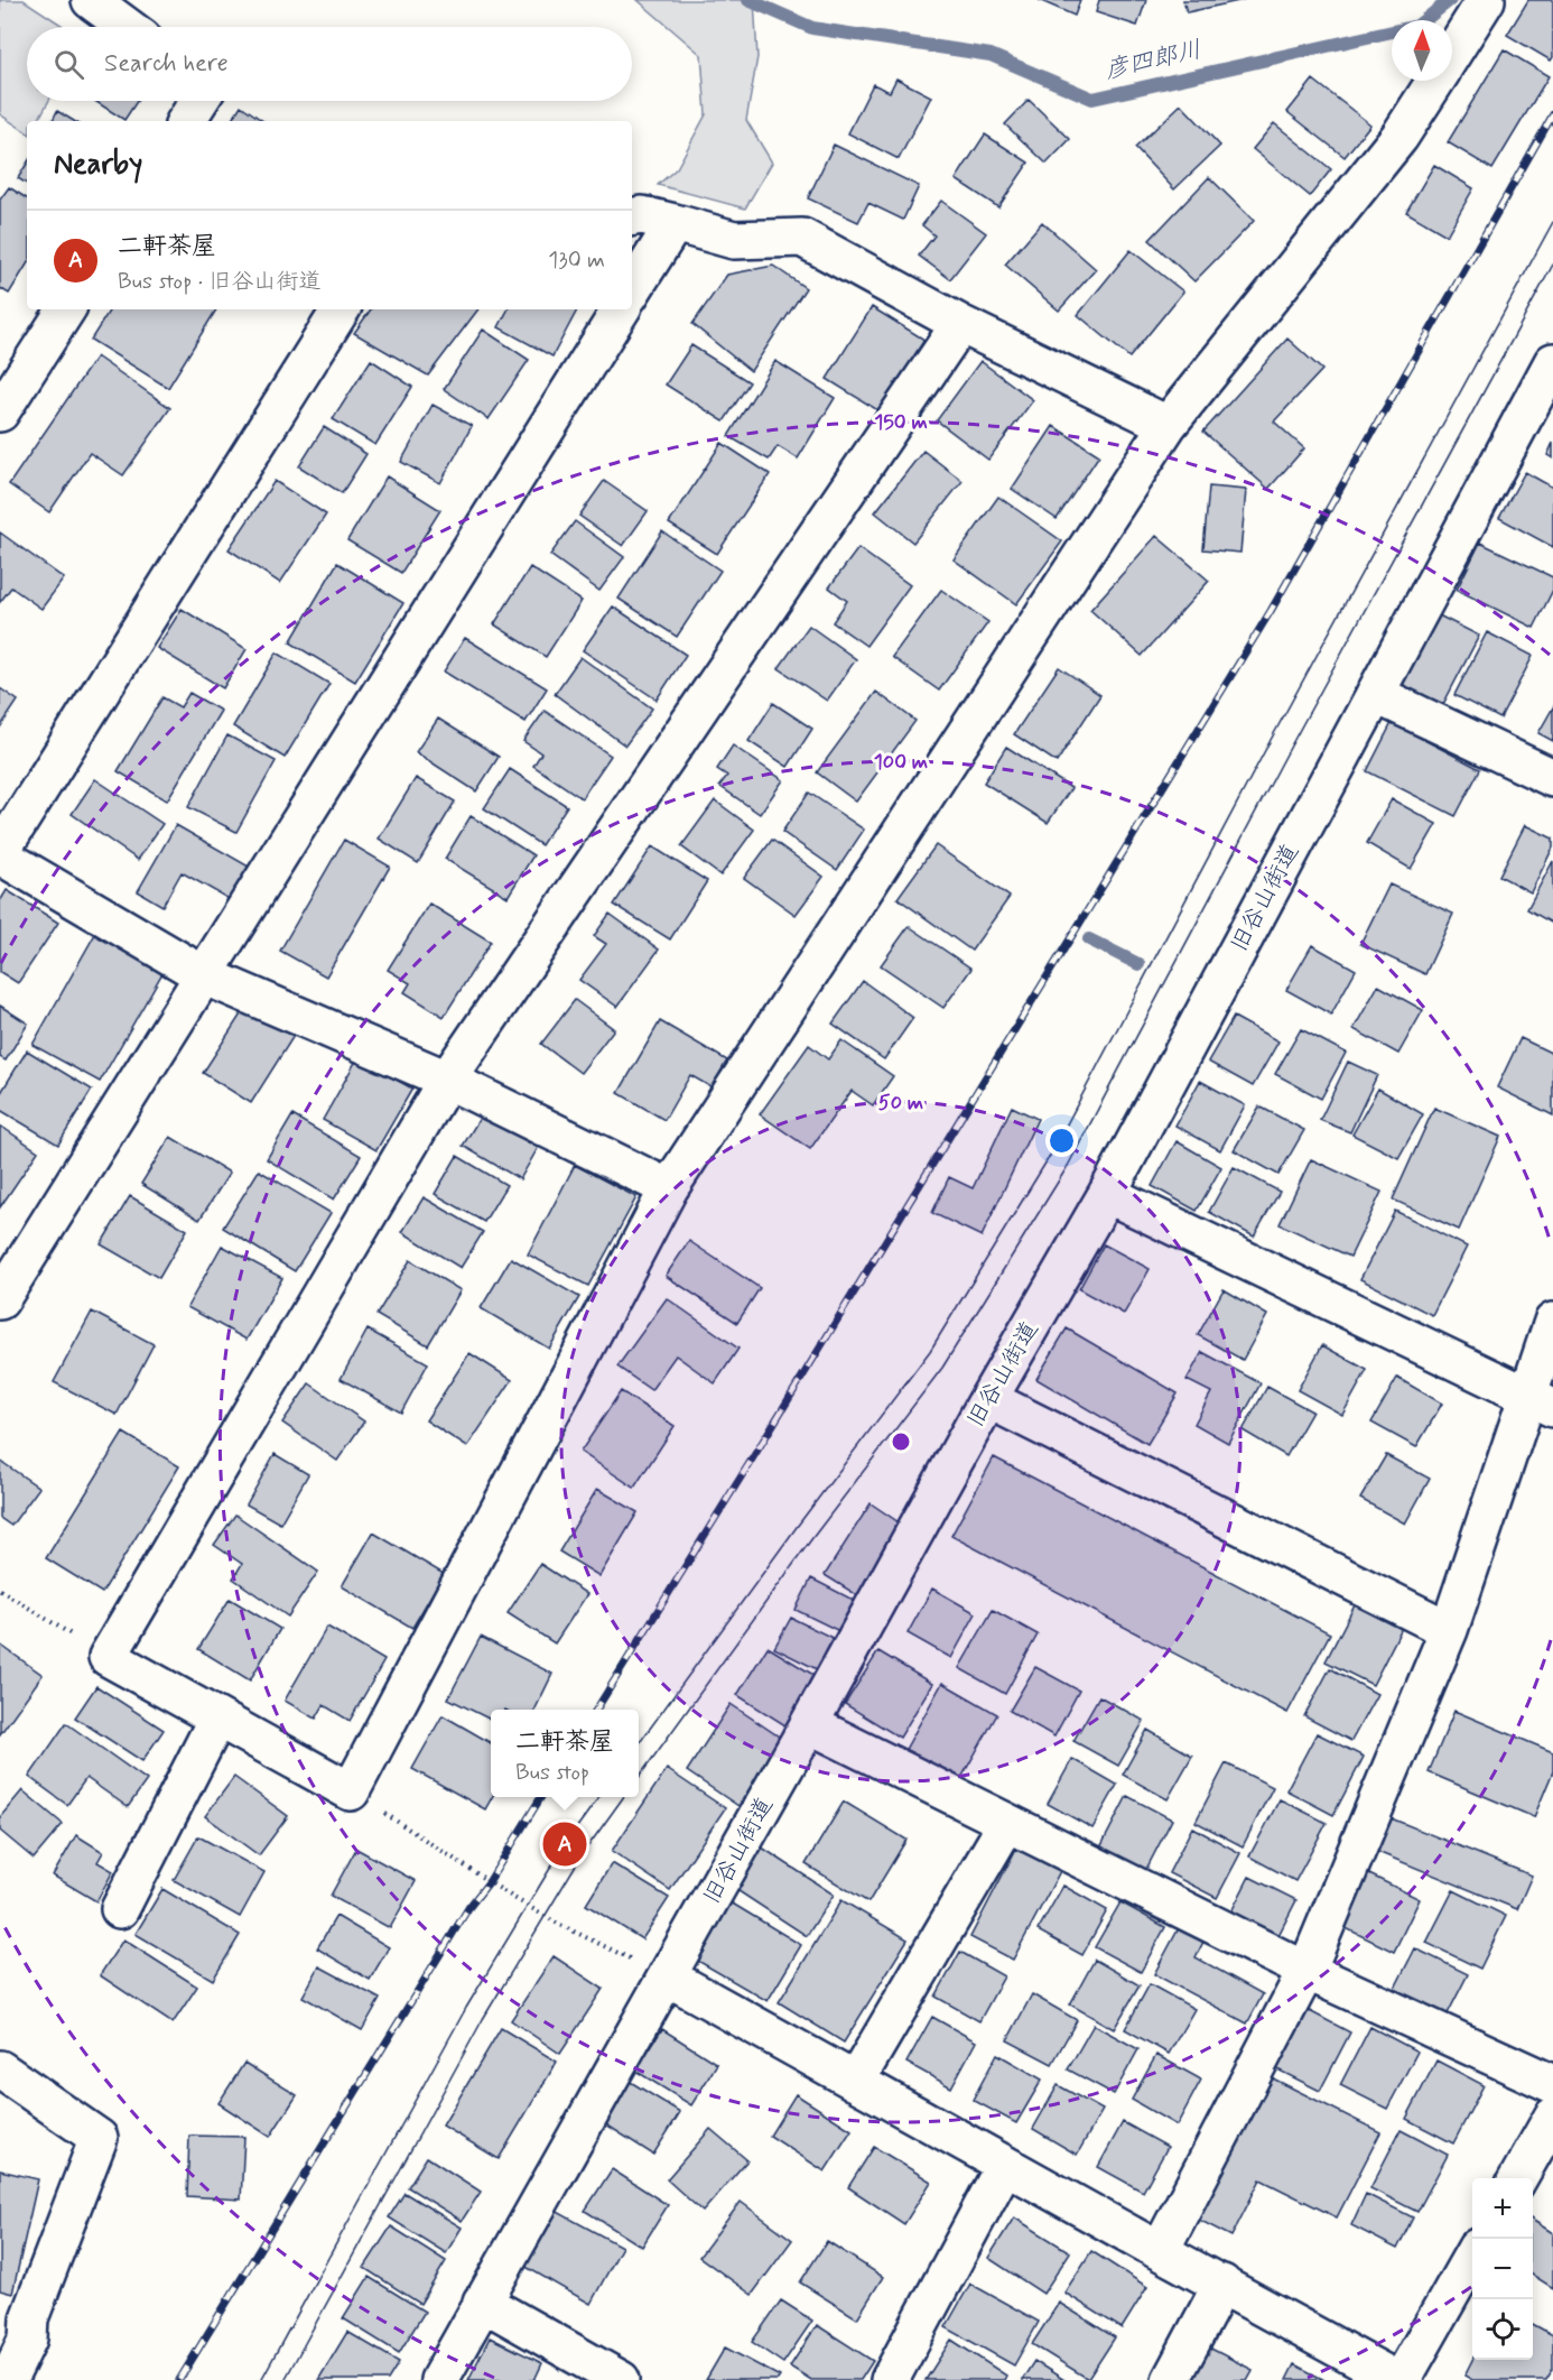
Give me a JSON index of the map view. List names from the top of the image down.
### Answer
{
  "streets": {
    "street": ["旧谷山街道"]
  },
  "water": ["彦四郎川"],
  "north": "top",
  "page": {
    "search": "Search here",
    "heading": "Nearby",
    "list": [
      {
        "mark": "A",
        "name": "二軒茶屋",
        "note": "Bus stop · 旧谷山街道",
        "value": "130 m"
      }
    ],
    "popup": ["二軒茶屋", "Bus stop"],
    "pins": "A",
    "map_buttons": ["+", "−"]
  },
  "rings": ["150 m", "100 m", "50 m"]
}
